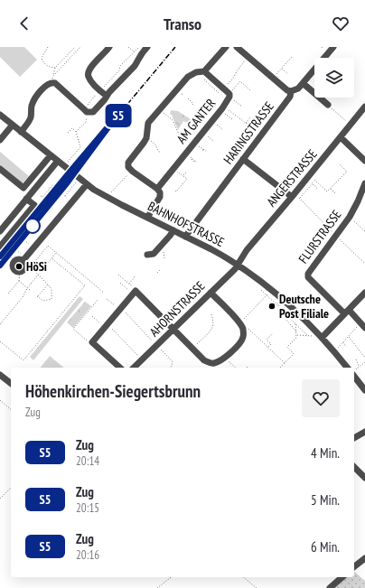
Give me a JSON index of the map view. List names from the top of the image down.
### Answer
{
  "streets": {
    "street": [
      "AM GANTER",
      "HARINGSTRASSE",
      "ANGERSTRASSE",
      "BAHNHOFSTRASSE",
      "FLURSTRASSE",
      "AHORNSTRASSE"
    ]
  },
  "crossings": [
    ["HARINGSTRASSE", "BAHNHOFSTRASSE"],
    ["ANGERSTRASSE", "BAHNHOFSTRASSE"],
    ["ANGERSTRASSE", "AHORNSTRASSE"],
    ["BAHNHOFSTRASSE", "AHORNSTRASSE"]
  ],
  "places": ["HöSi", "Deutsche Post Filiale"],
  "page": {
    "header": "Transo",
    "on_map": "S5",
    "heading": ["Höhenkirchen-Siegertsbrunn", "Zug"],
    "list": [
      {
        "mark": "S5",
        "name": "Zug",
        "note": "20:14",
        "value": "4 Min."
      },
      {
        "mark": "S5",
        "name": "Zug",
        "note": "20:15",
        "value": "5 Min."
      },
      {
        "mark": "S5",
        "name": "Zug",
        "note": "20:16",
        "value": "6 Min."
      }
    ]
  }
}
